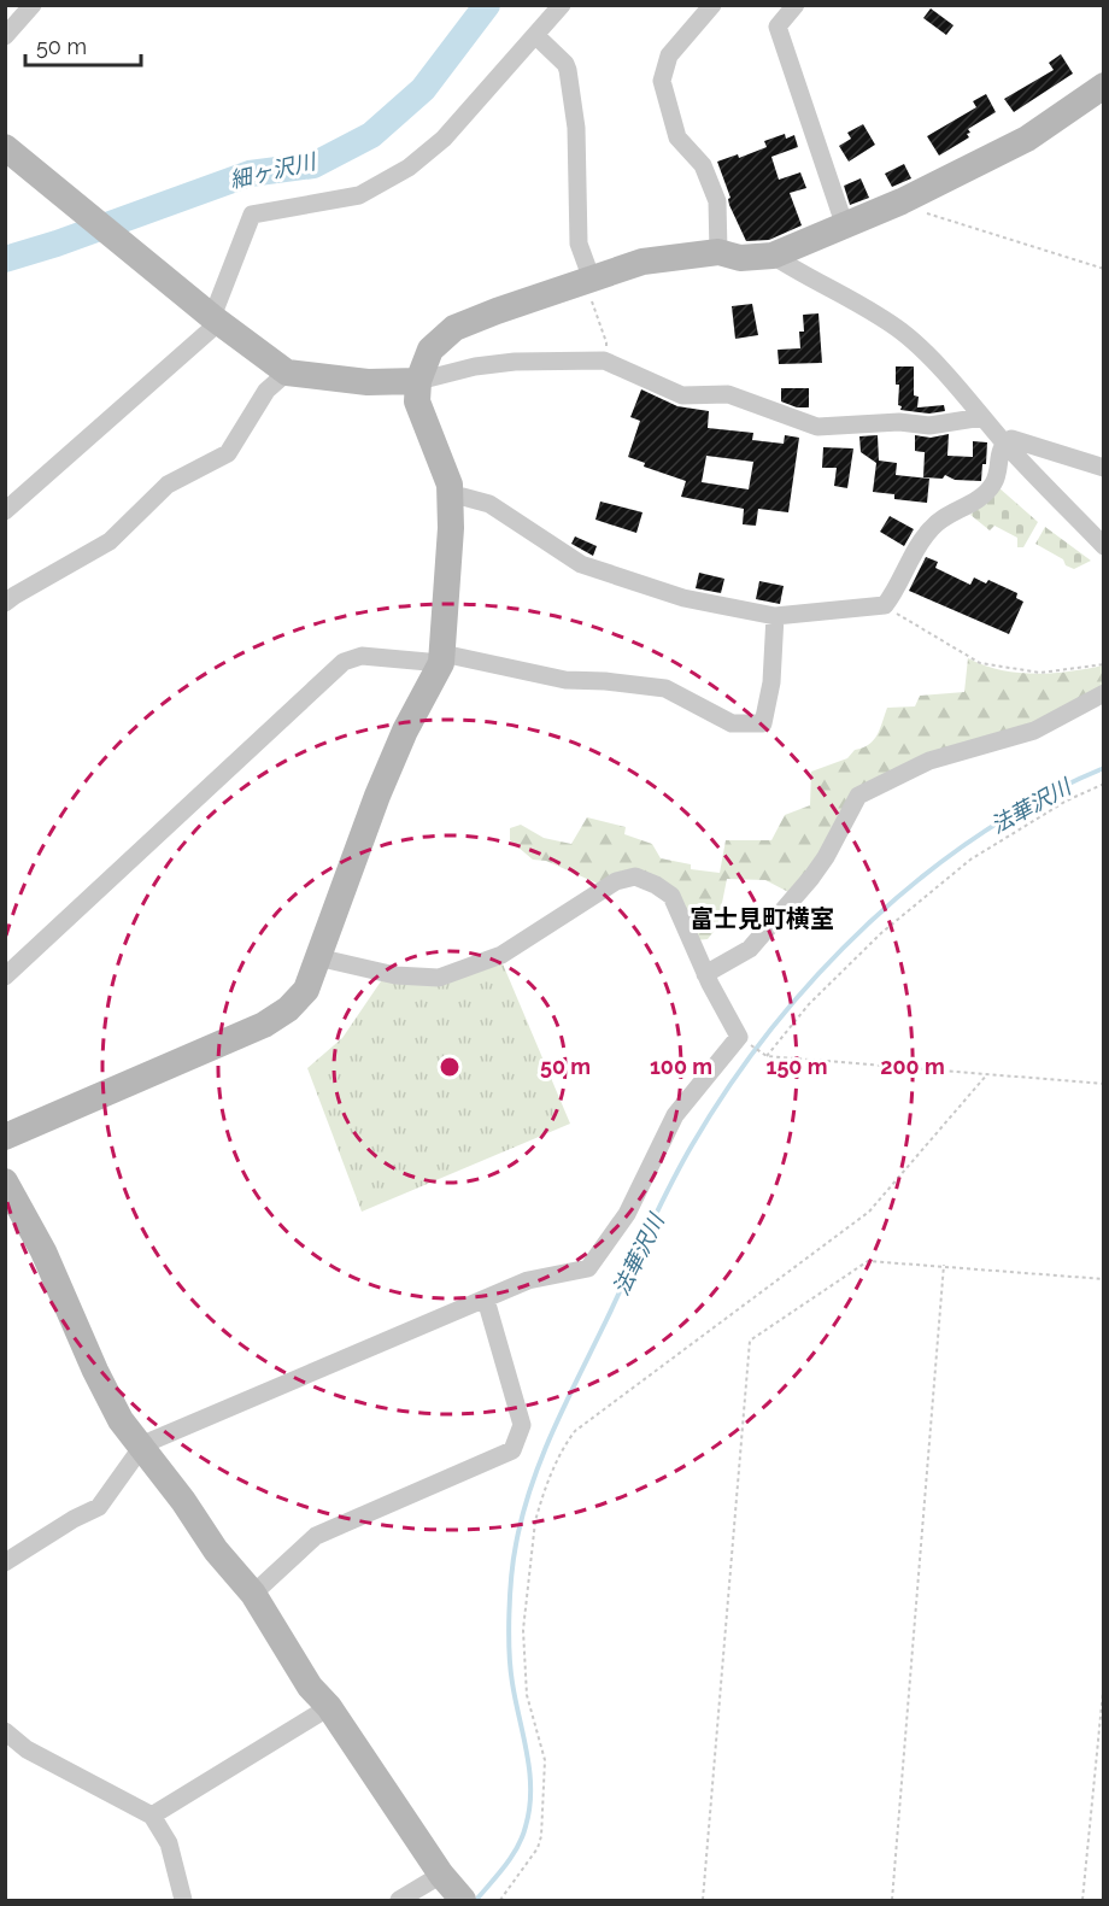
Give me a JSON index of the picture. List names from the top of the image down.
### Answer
{
  "districts": ["富士見町横室"],
  "water": ["細ヶ沢川", "法華沢川"],
  "scale_bar": "50 m",
  "rings": [
    "50 m",
    "100 m",
    "150 m",
    "200 m"
  ]
}
